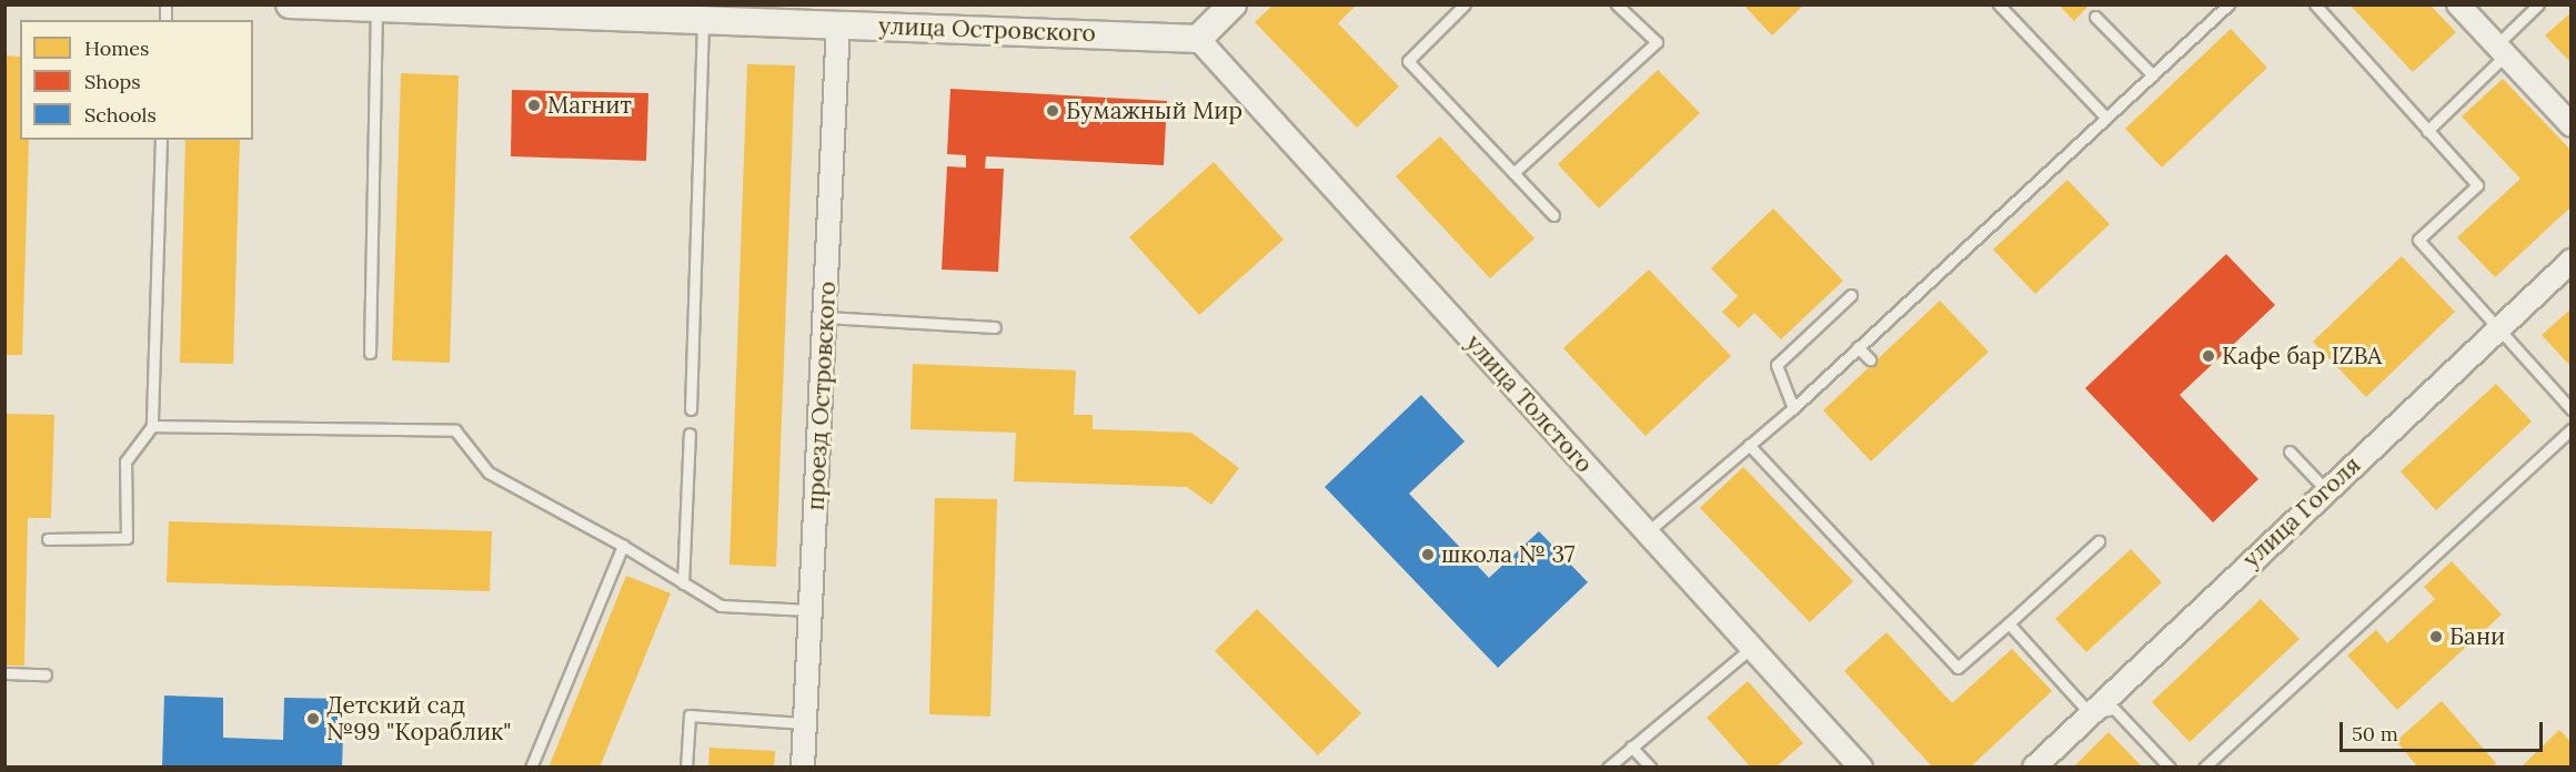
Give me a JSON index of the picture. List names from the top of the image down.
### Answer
{
  "streets": {
    "street": [
      "улица Островского",
      "проезд Островского",
      "улица Толстого",
      "улица Гоголя"
    ]
  },
  "crossings": [
    ["улица Островского", "проезд Островского"],
    ["улица Островского", "улица Толстого"]
  ],
  "places": [
    "Магнит",
    "Бумажный Мир",
    "Кафе бар IZBA",
    "школа № 37",
    "Бани",
    "Детский сад №99 \"Кораблик\""
  ],
  "legend": ["Homes", "Shops", "Schools"],
  "scale_bar": "50 m"
}
